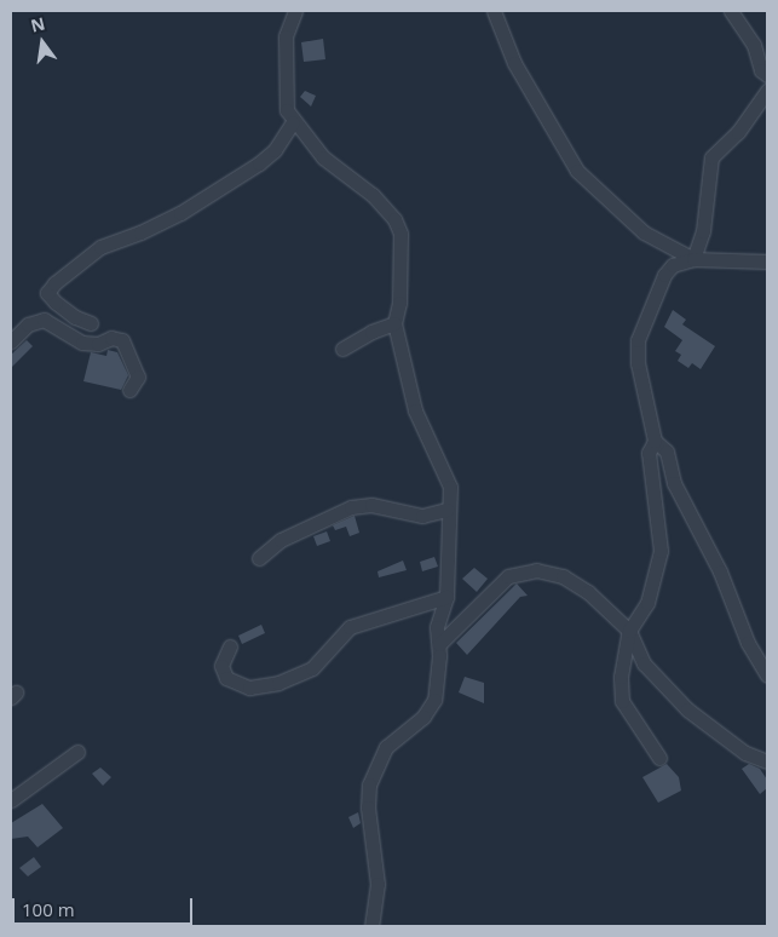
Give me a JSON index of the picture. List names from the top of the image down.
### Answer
{
  "scale_bar": "100 m",
  "north": "top"
}
